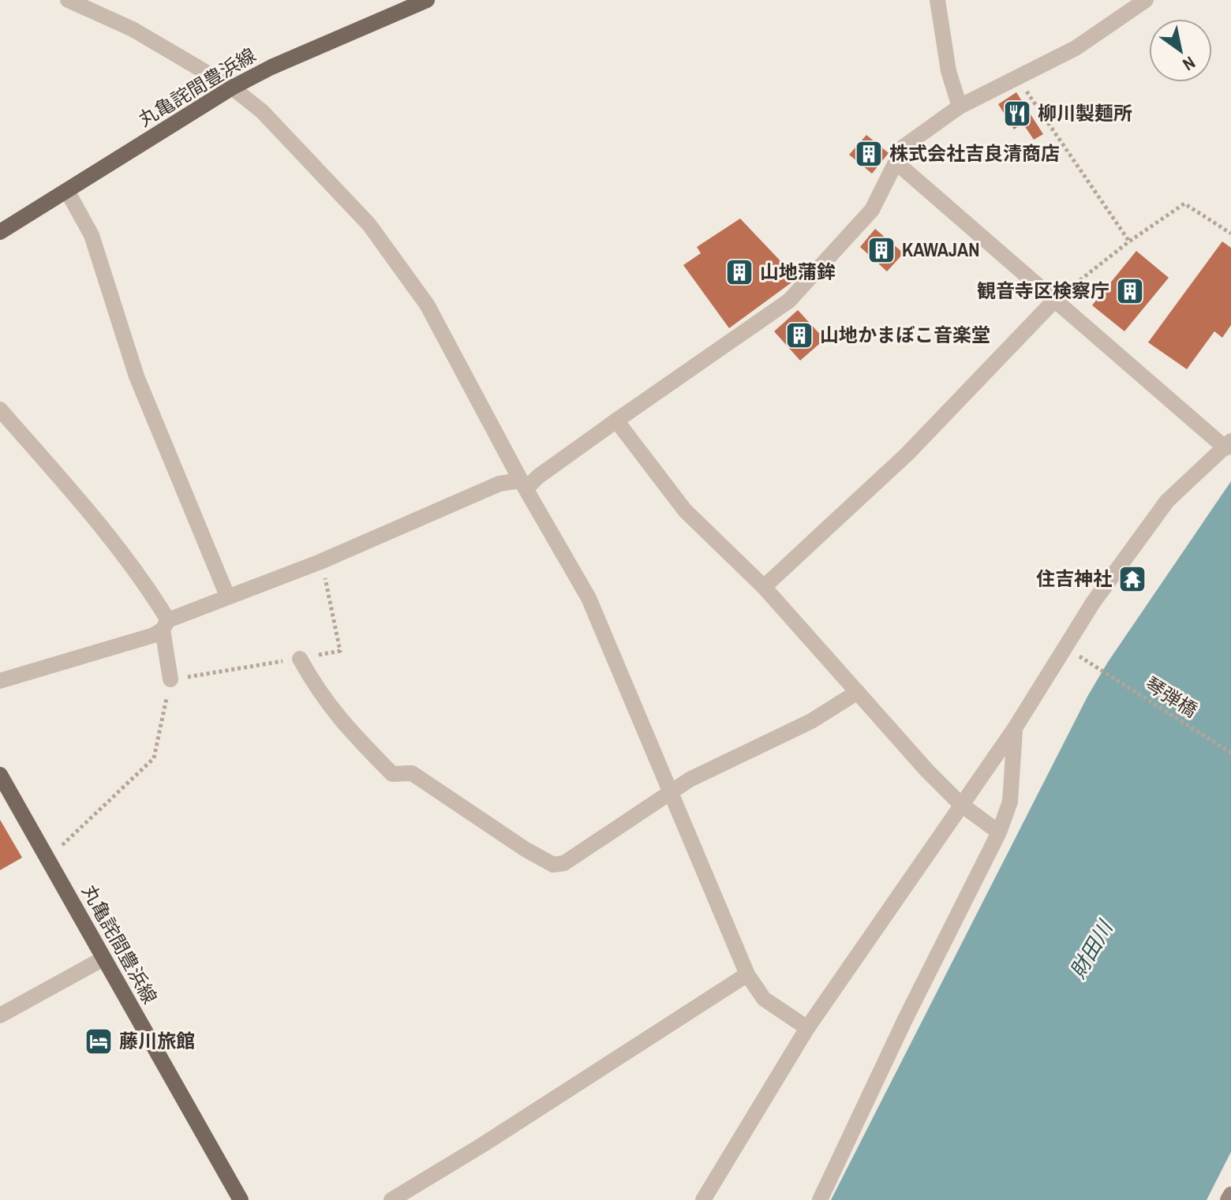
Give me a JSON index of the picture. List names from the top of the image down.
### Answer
{
  "streets": {
    "main road": ["丸亀詫間豊浜線"],
    "path": ["琴弾橋"]
  },
  "water": ["財田川"],
  "places": {
    "restaurant": ["柳川製麺所"],
    "building": [
      "株式会社吉良清商店",
      "KAWAJAN",
      "山地蒲鉾",
      "観音寺区検察庁",
      "山地かまぼこ音楽堂"
    ],
    "temple": ["住吉神社"],
    "hotel": ["藤川旅館"]
  },
  "north": "bottom right"
}
